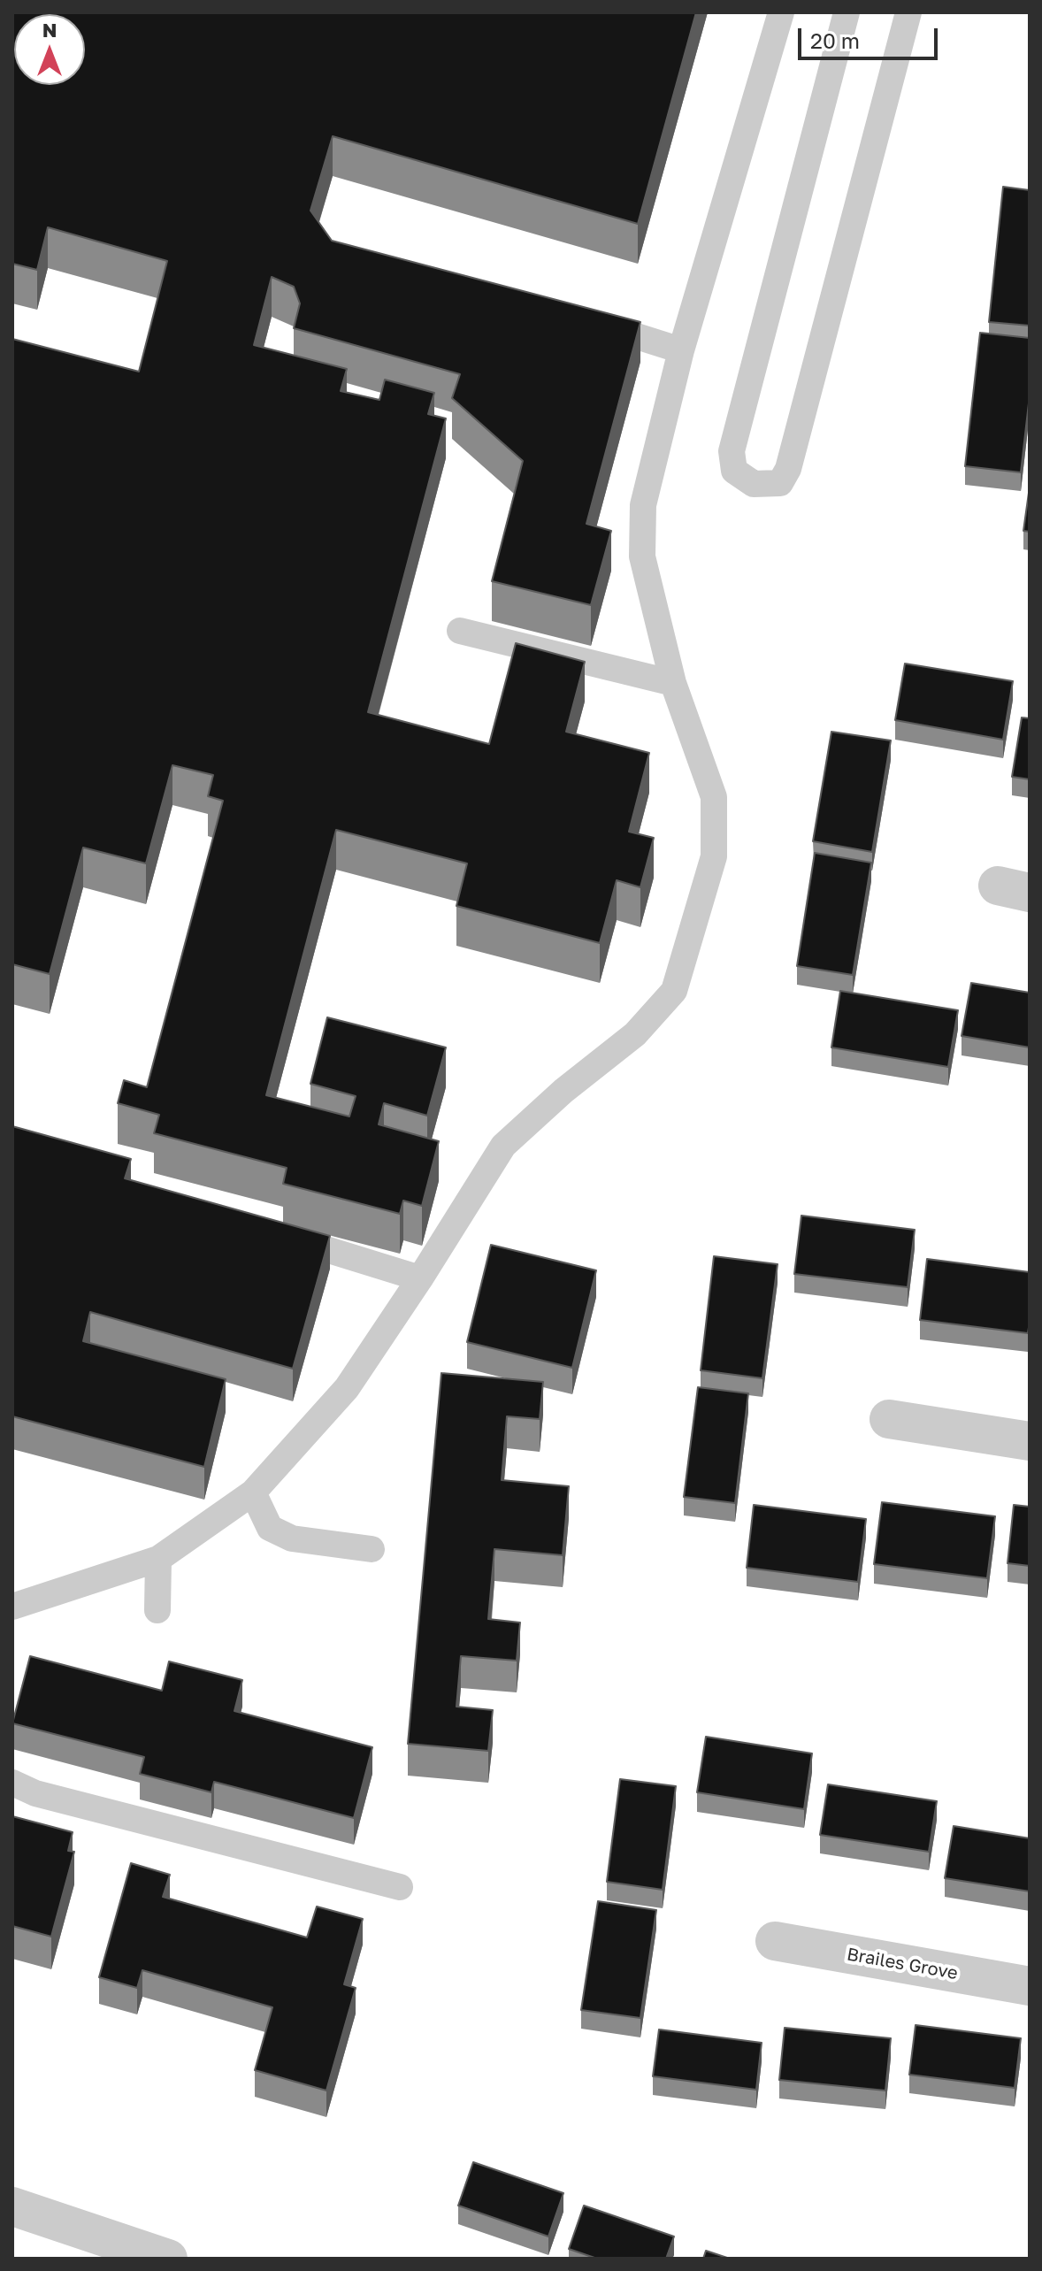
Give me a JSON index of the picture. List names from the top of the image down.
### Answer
{
  "streets": {
    "street": ["Brailes Grove"]
  },
  "scale_bar": "20 m",
  "north": "top"
}
